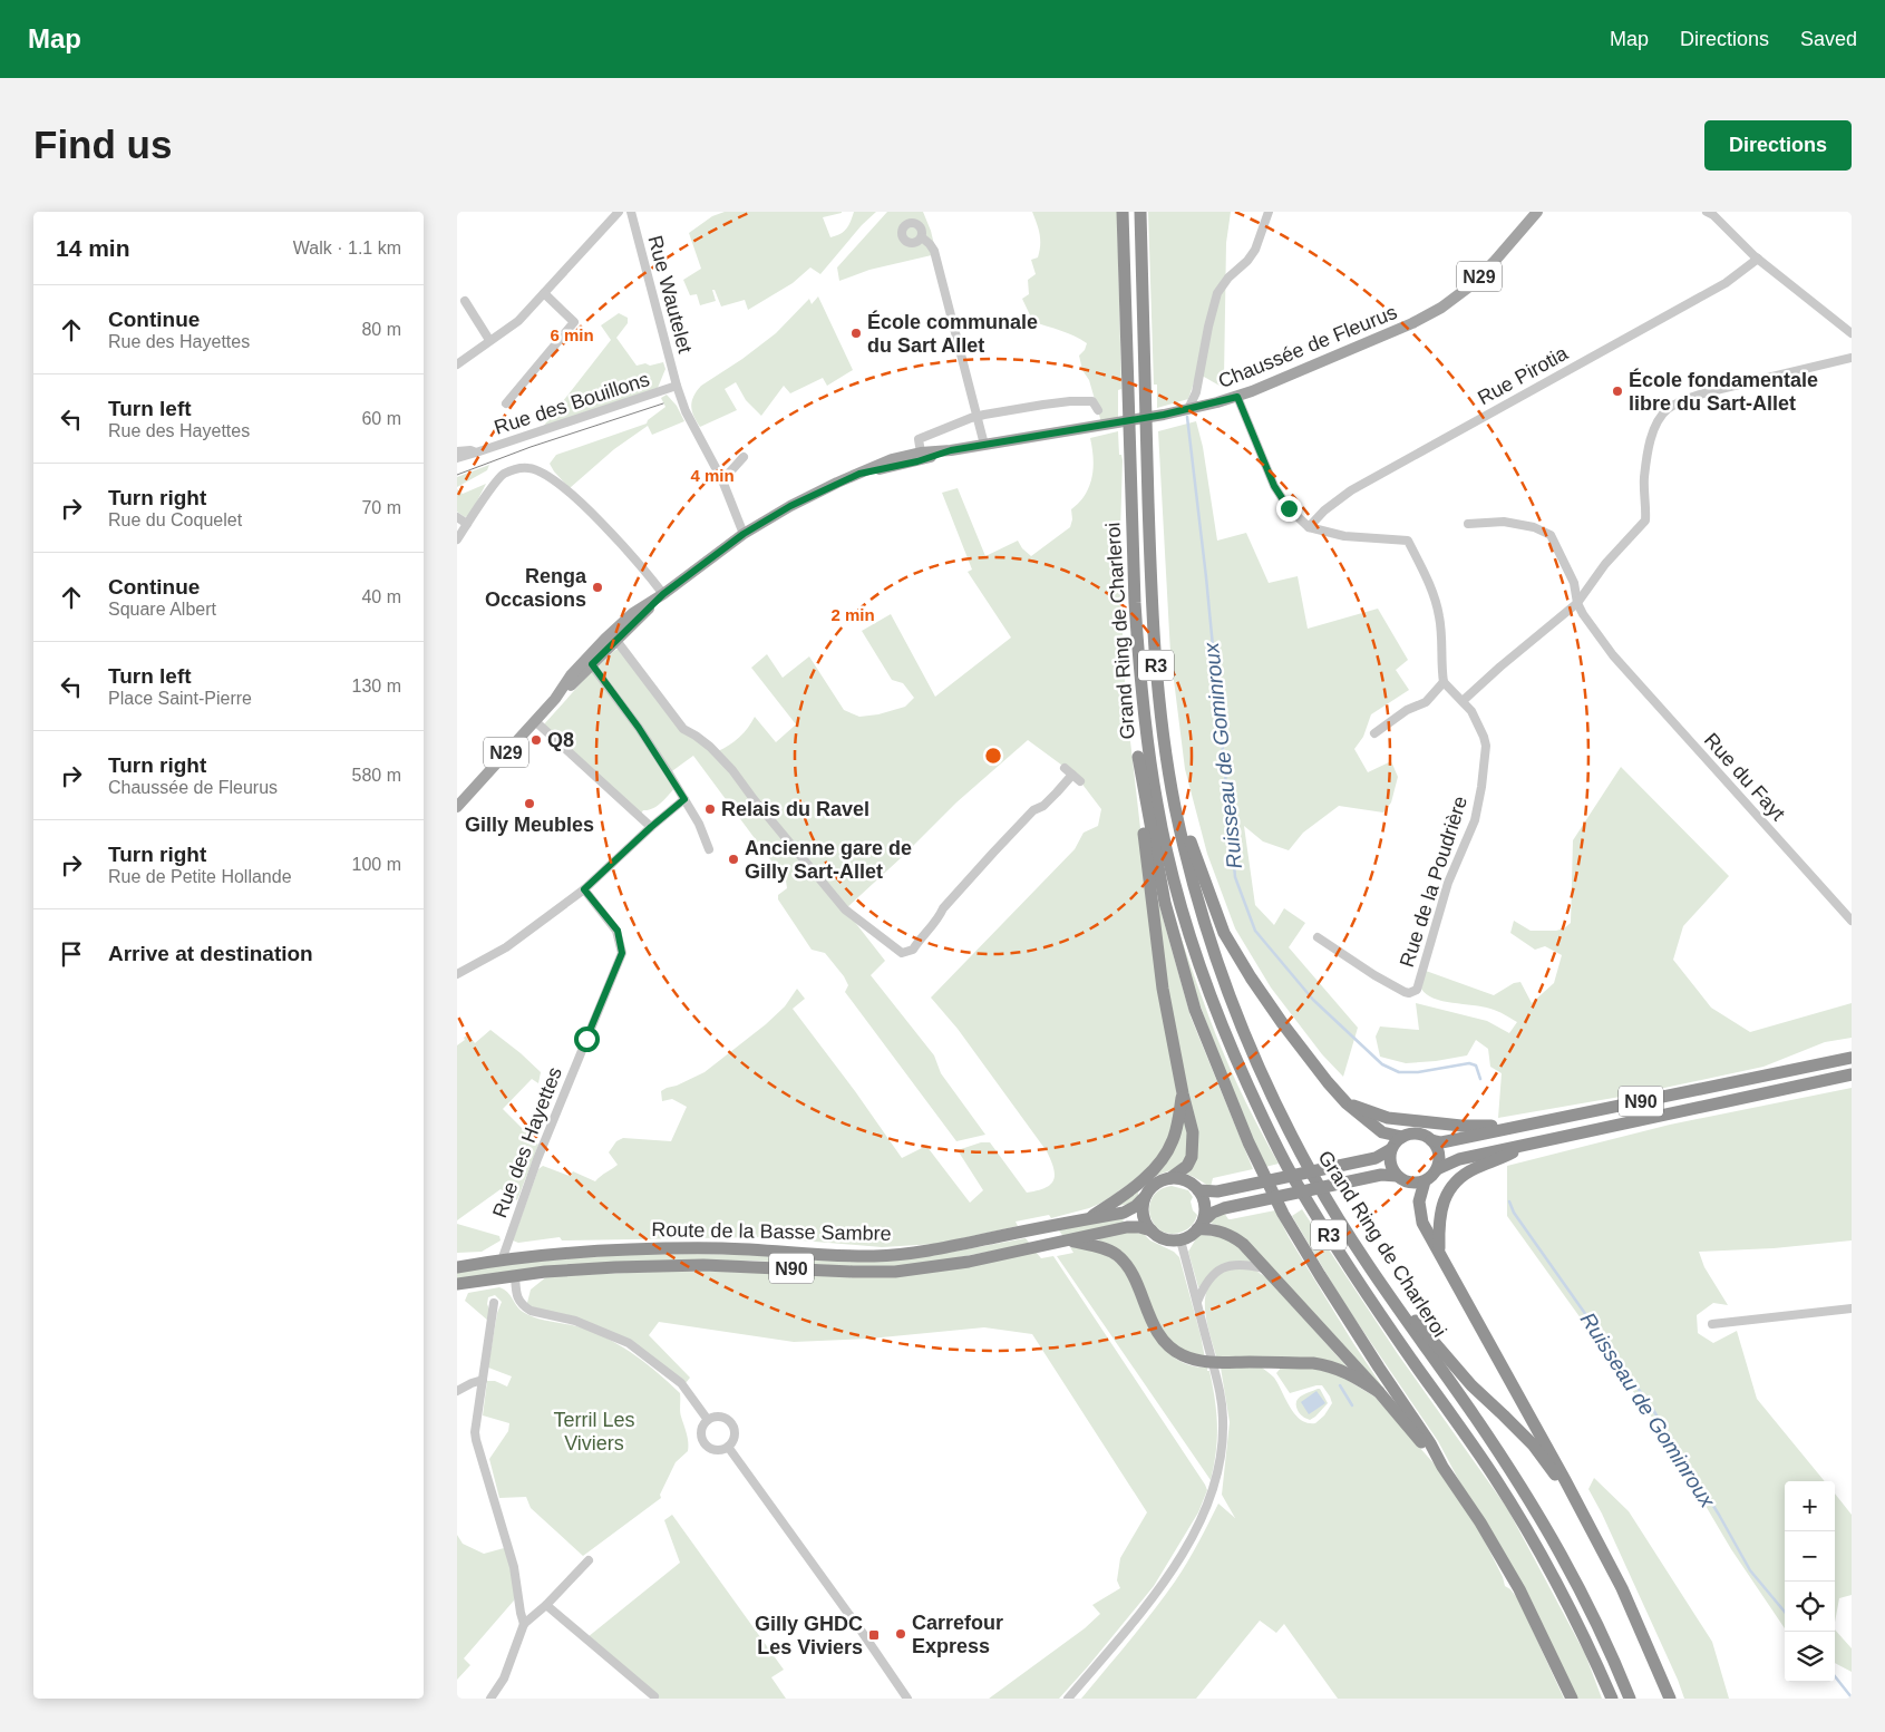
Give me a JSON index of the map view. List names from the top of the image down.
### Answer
{
  "streets": {
    "highway": [
      "Grand Ring de Charleroi",
      "R3",
      "N90",
      "Route de la Basse Sambre"
    ],
    "main road": ["N29", "Chaussée de Fleurus"],
    "street": [
      "Rue Wautelet",
      "Rue Pirotia",
      "Rue des Bouillons",
      "Rue du Fayt",
      "Rue de la Poudrière",
      "Rue des Hayettes"
    ]
  },
  "crossings": [
    ["Rue Wautelet", "Rue des Bouillons"],
    ["Rue des Hayettes", "Route de la Basse Sambre"]
  ],
  "water": ["Ruisseau de Gominroux"],
  "parks": ["Terril Les Viviers"],
  "places": {
    "other": [
      "École communale du Sart Allet",
      "École fondamentale libre du Sart-Allet",
      "Renga Occasions",
      "Q8",
      "Gilly Meubles",
      "Relais du Ravel",
      "Ancienne gare de Gilly Sart-Allet",
      "Carrefour Express"
    ],
    "transit": ["Gilly GHDC Les Viviers"]
  },
  "page": {
    "header": "Map",
    "nav": ["Map", "Directions", "Saved"],
    "buttons": "Directions",
    "title": "Find us",
    "heading": ["14 min", "Walk · 1.1 km"],
    "list": [
      ["Continue", "Rue des Hayettes", "80 m"],
      ["Turn left", "Rue des Hayettes", "60 m"],
      ["Turn right", "Rue du Coquelet", "70 m"],
      ["Continue", "Square Albert", "40 m"],
      ["Turn left", "Place Saint-Pierre", "130 m"],
      ["Turn right", "Chaussée de Fleurus", "580 m"],
      ["Turn right", "Rue de Petite Hollande", "100 m"],
      "Arrive at destination"
    ],
    "map_buttons": ["+", "−"]
  },
  "rings": ["6 min", "4 min", "2 min"]
}
